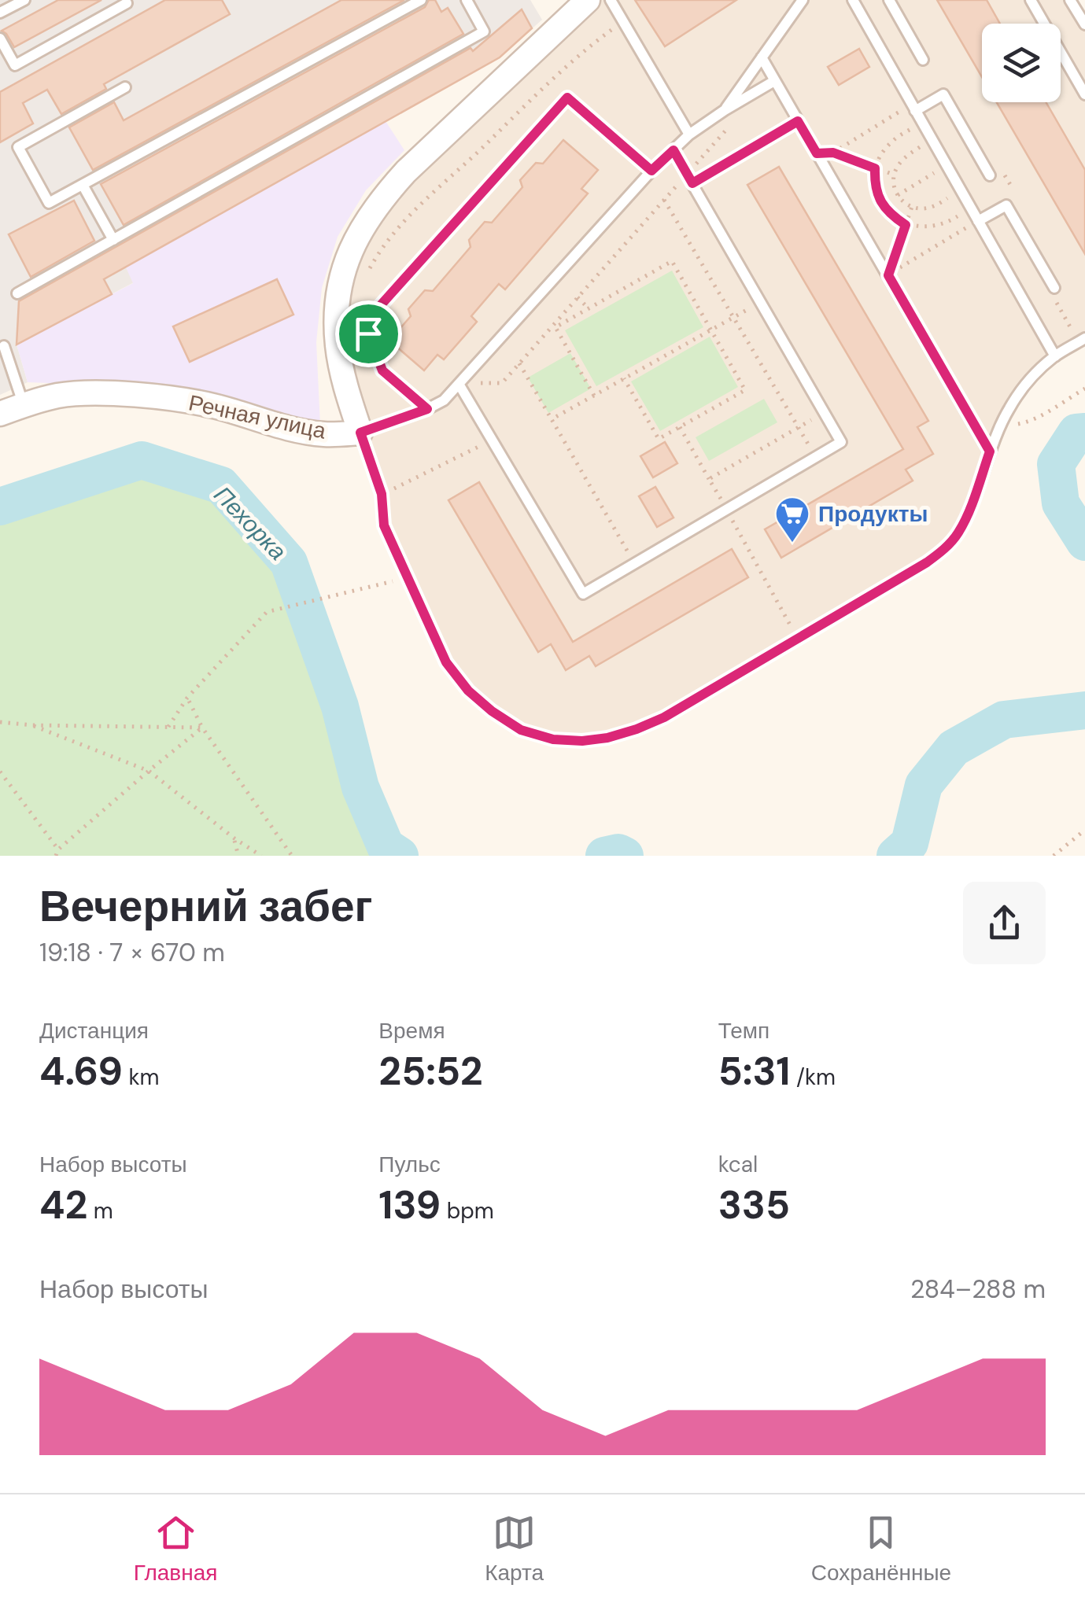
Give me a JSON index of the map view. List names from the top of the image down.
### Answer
{
  "streets": {
    "street": ["Речная улица"]
  },
  "water": ["Пехорка"],
  "places": {
    "supermarket": ["Продукты"]
  },
  "page": {
    "heading": ["Вечерний забег", "19:18 · 7 × 670 m"],
    "stats": [
      ["Дистанция", "4.69 km"],
      ["Время", "25:52"],
      ["Темп", "5:31 /km"],
      ["Набор высоты", "42 m"],
      ["Пульс", "139 bpm"],
      ["kcal", "335"]
    ],
    "chart": ["Набор высоты", "284–288 m"],
    "tabs": ["Главная", "Карта", "Сохранённые"]
  }
}
